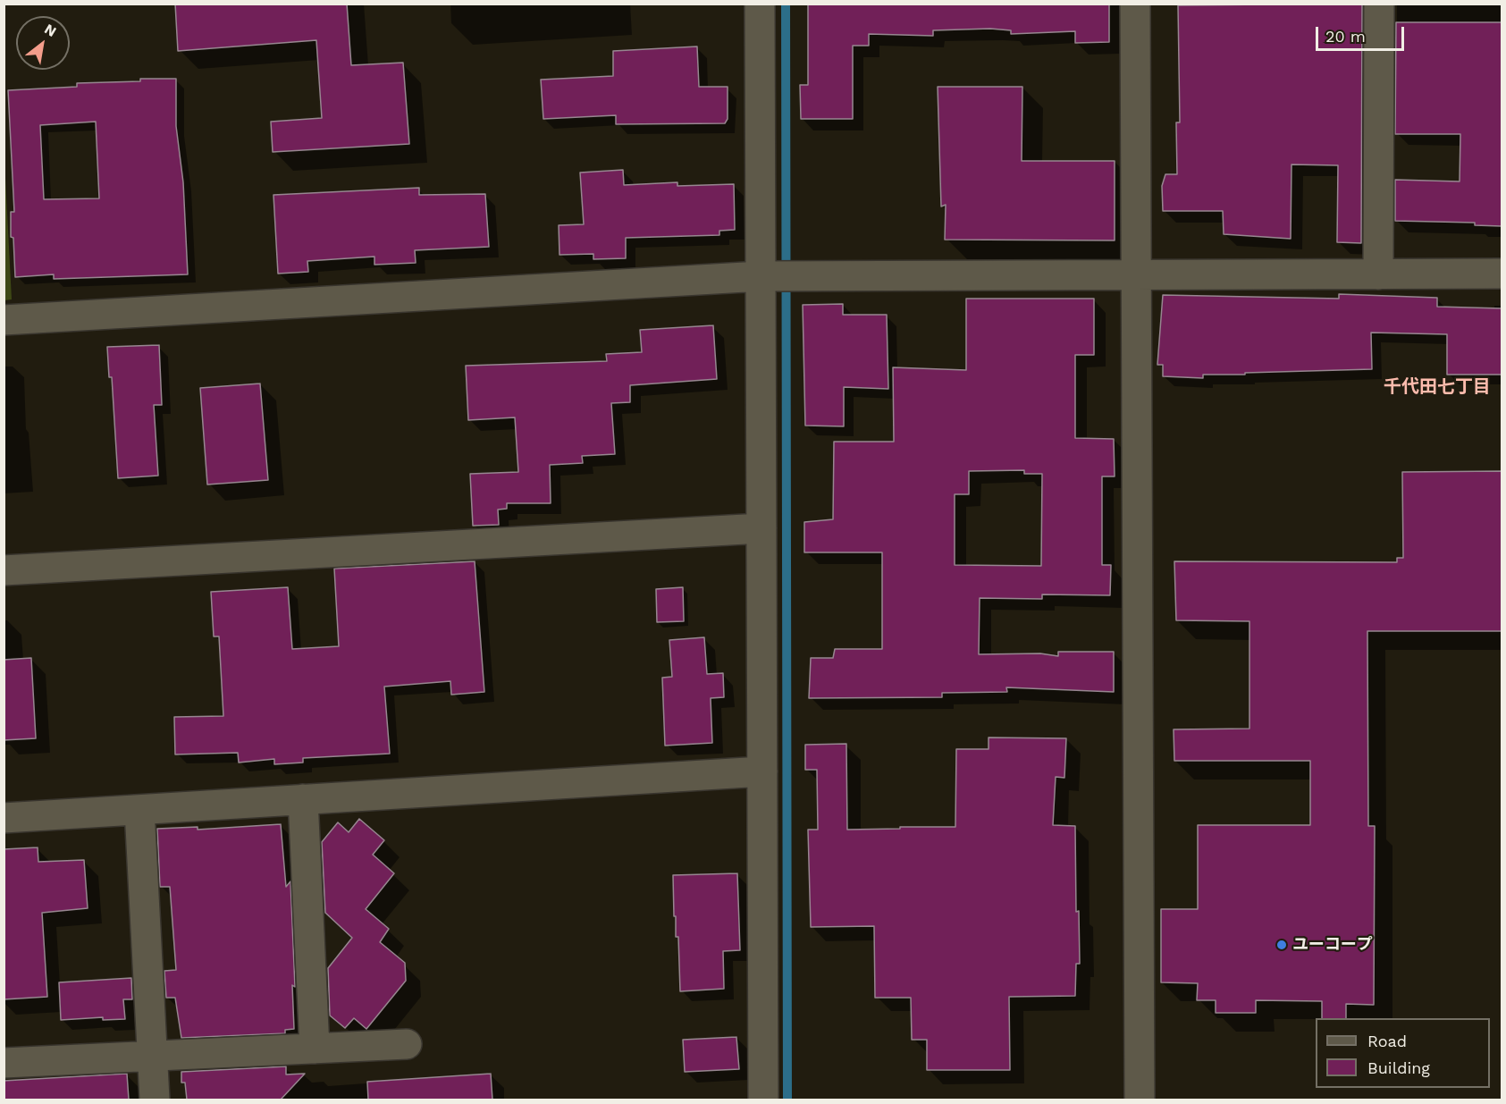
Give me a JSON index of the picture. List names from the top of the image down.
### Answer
{
  "districts": ["千代田七丁目"],
  "places": ["ユーコープ"],
  "legend": ["Road", "Building"],
  "scale_bar": "20 m",
  "north": "top right"
}
